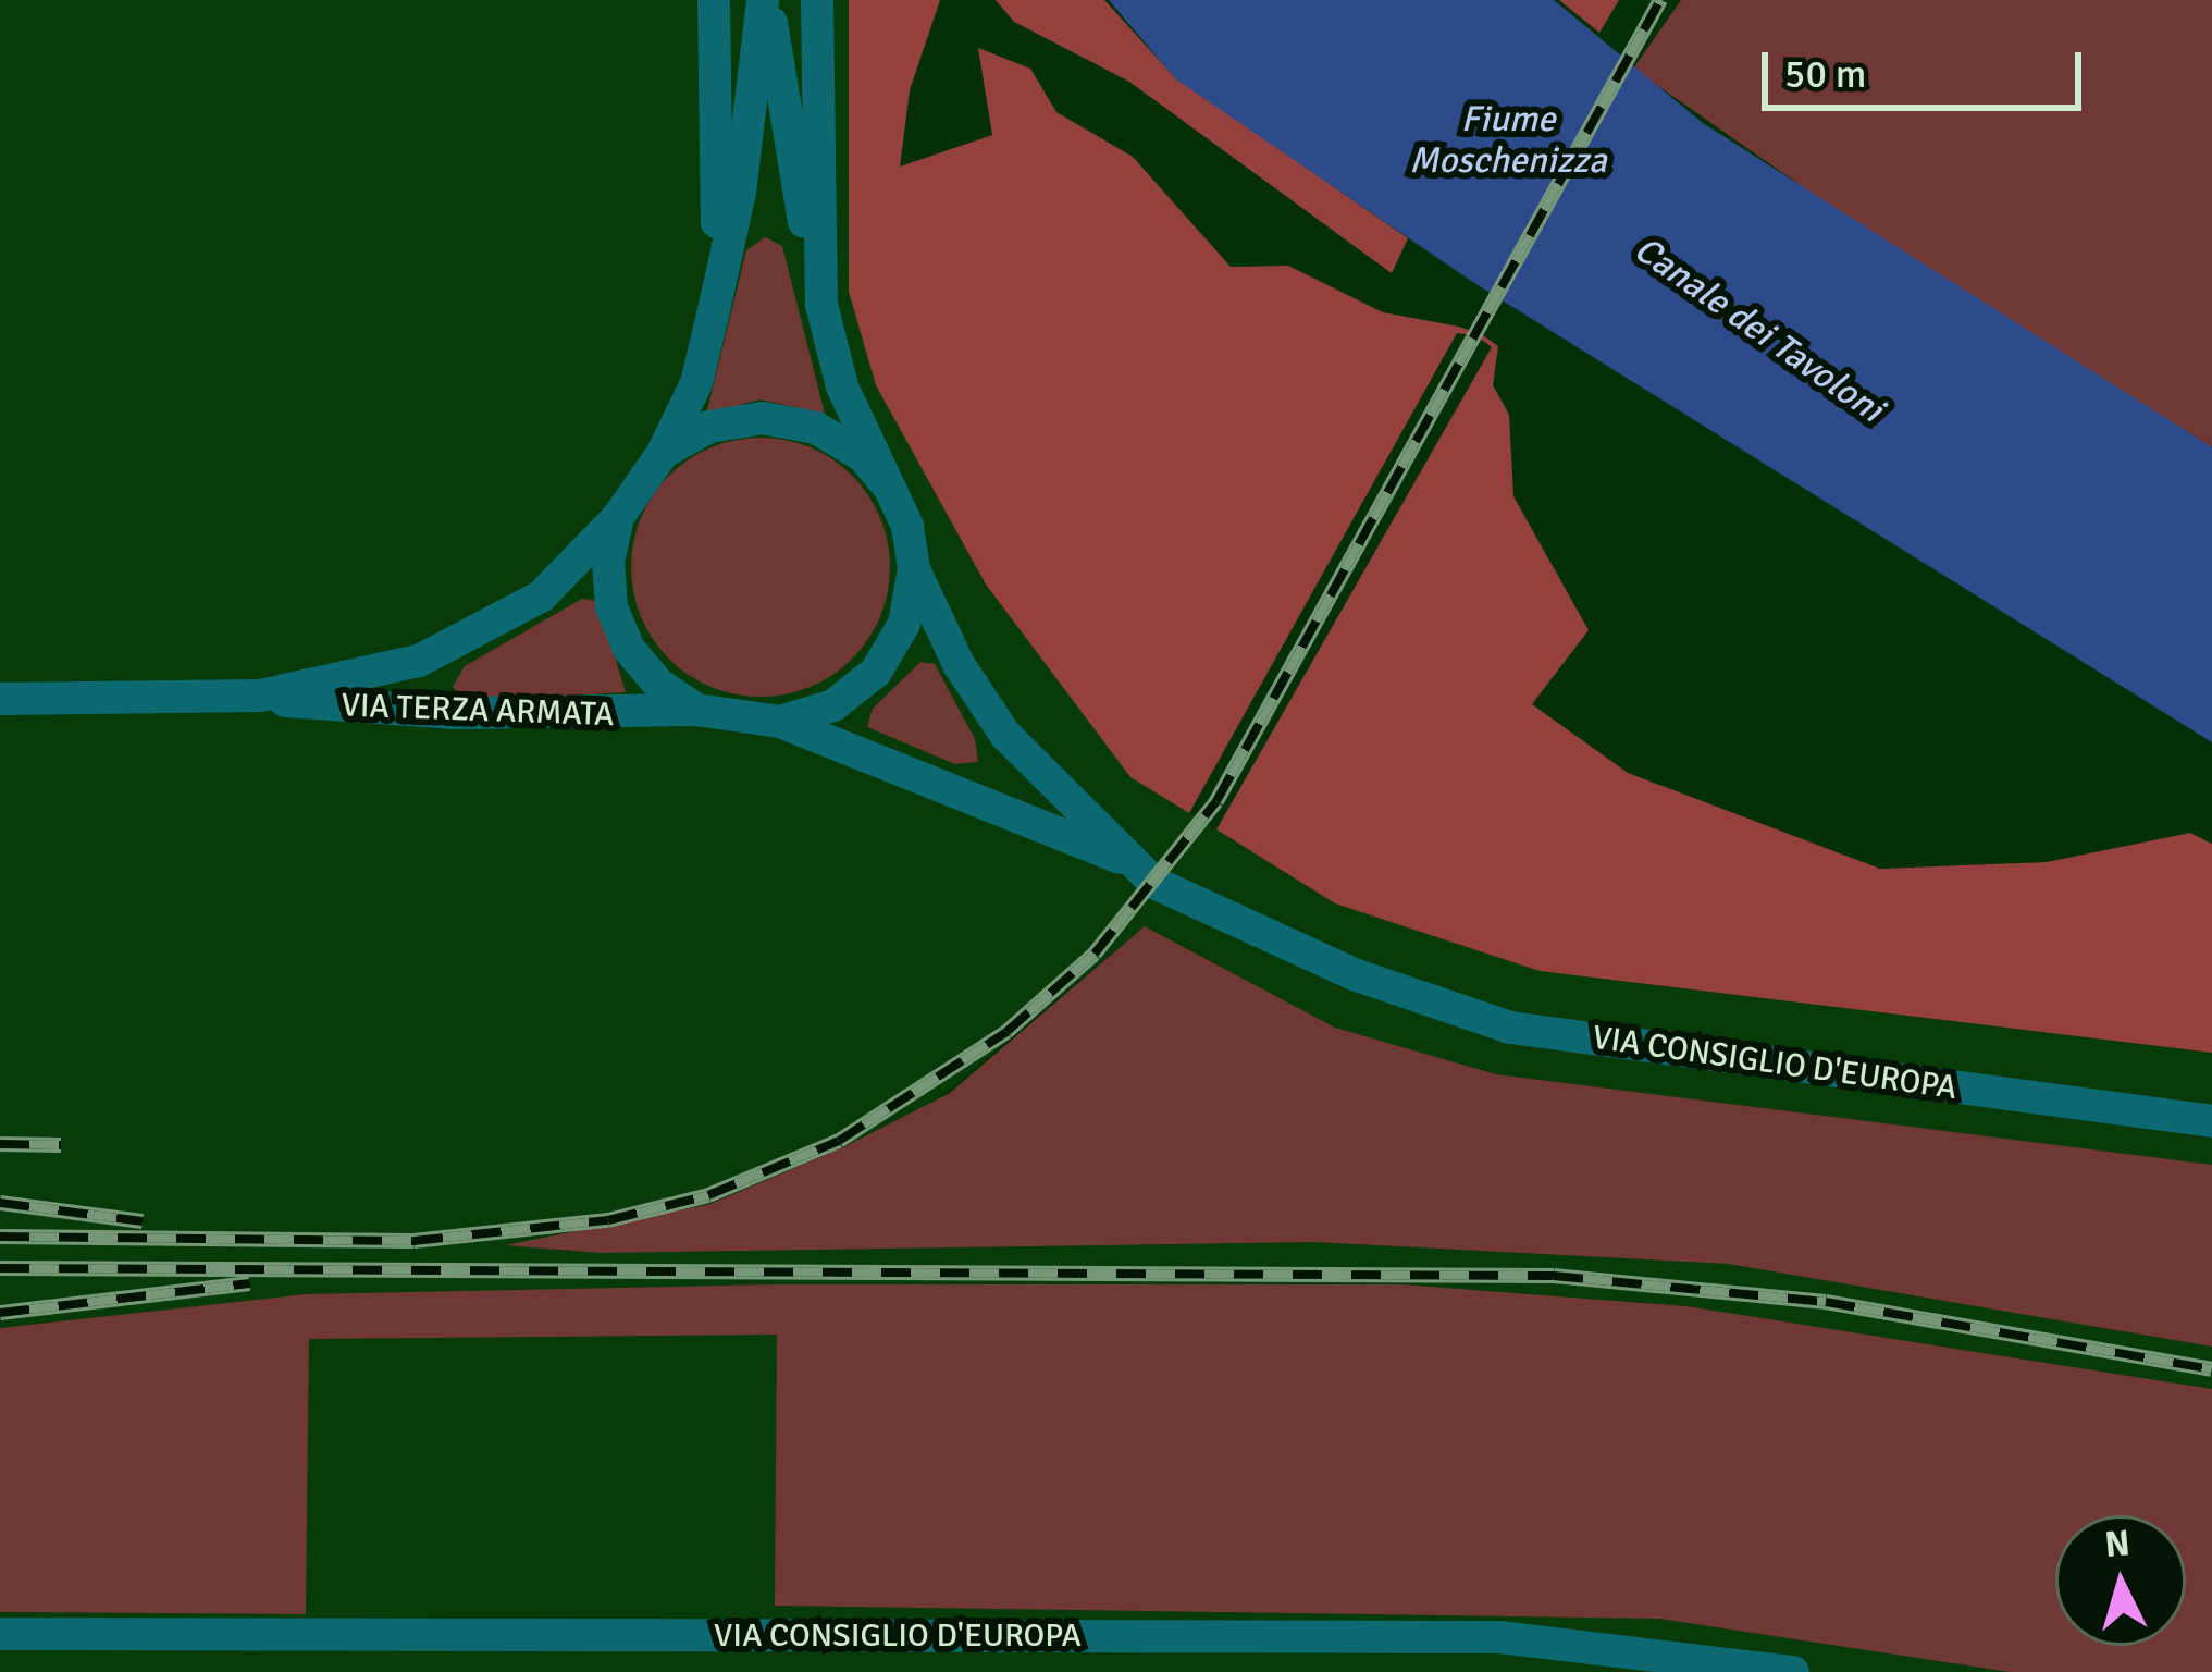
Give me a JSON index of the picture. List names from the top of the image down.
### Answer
{
  "streets": {
    "street": ["VIA TERZA ARMATA", "VIA CONSIGLIO D'EUROPA"]
  },
  "crossings": [
    ["VIA TERZA ARMATA", "VIA CONSIGLIO D'EUROPA"]
  ],
  "water": ["Fiume Moschenizza", "Canale dei Tavoloni"],
  "scale_bar": "50 m",
  "north": "top"
}
